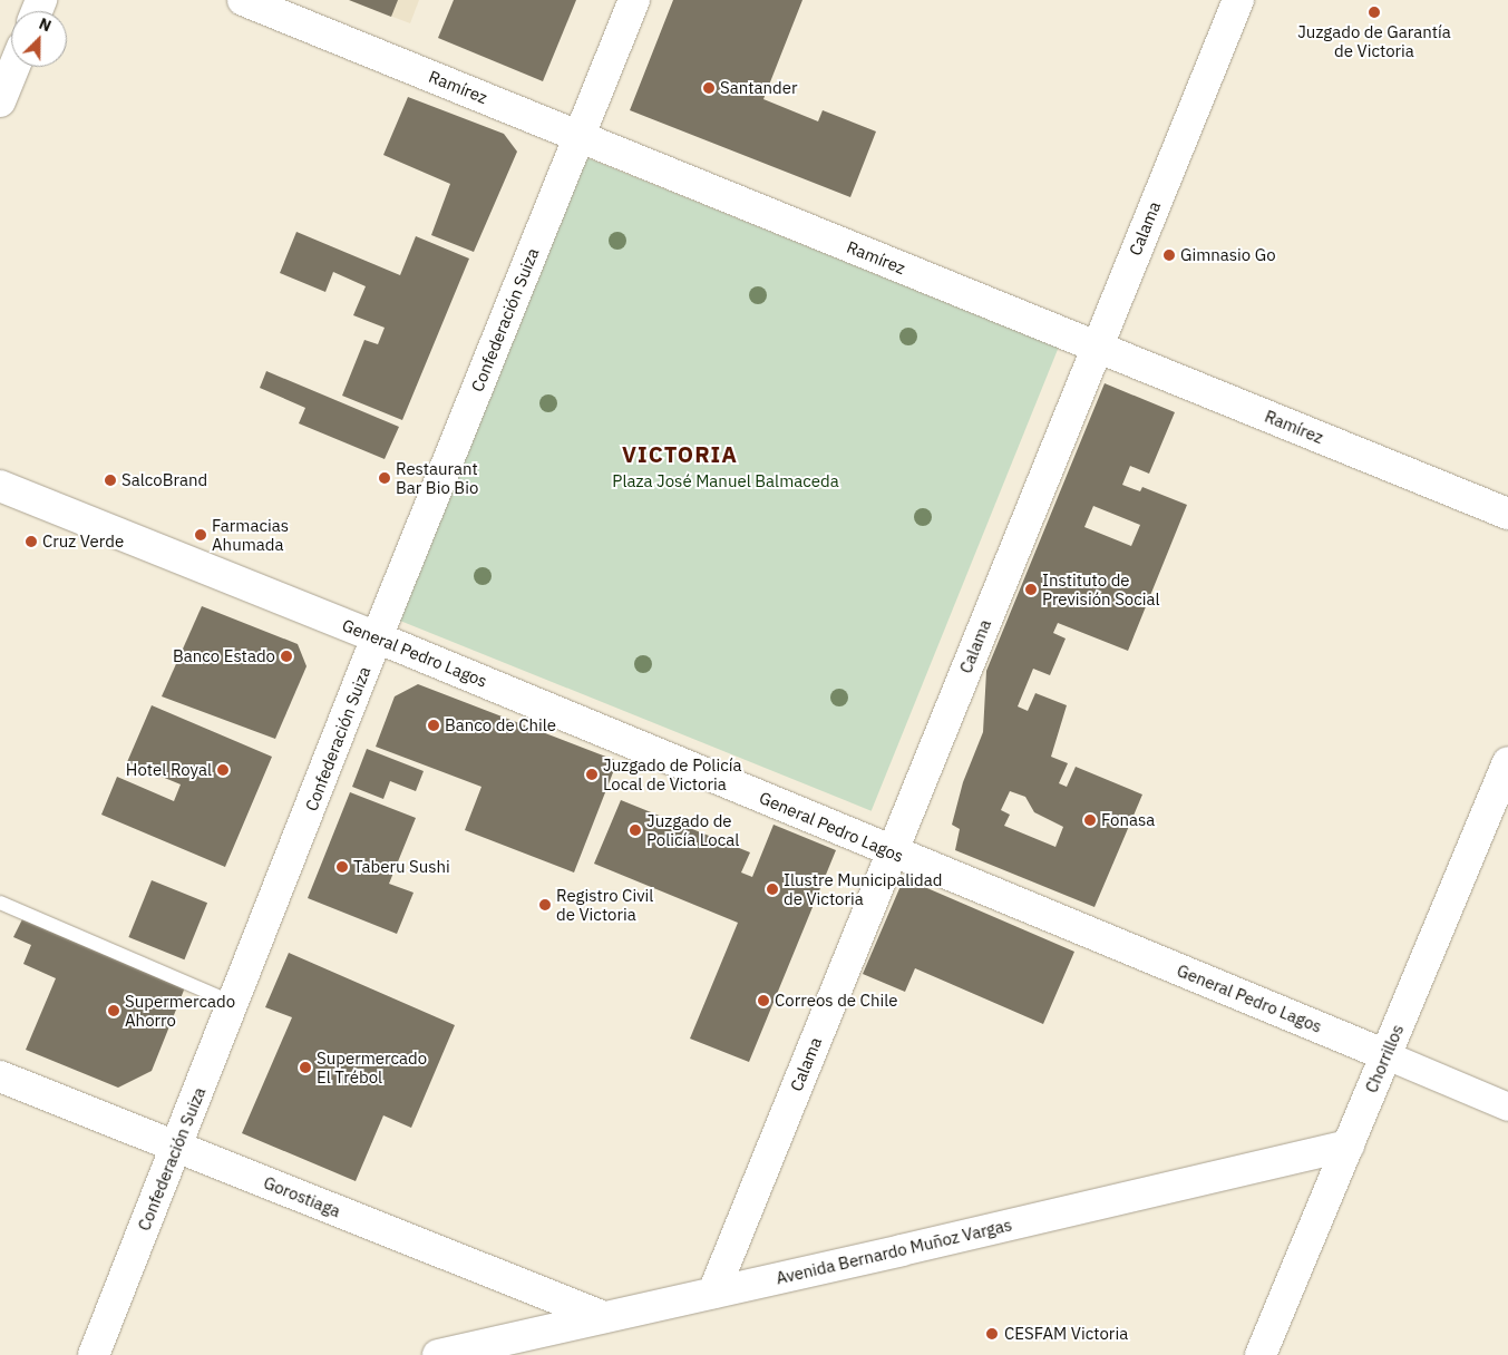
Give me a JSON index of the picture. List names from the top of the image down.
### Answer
{
  "streets": {
    "street": [
      "Ramírez",
      "Calama",
      "Confederación Suiza",
      "General Pedro Lagos",
      "Chorrillos",
      "Gorostiaga",
      "Avenida Bernardo Muñoz Vargas"
    ]
  },
  "crossings": [
    ["Ramírez", "Calama"],
    ["Ramírez", "Confederación Suiza"],
    ["Calama", "General Pedro Lagos"],
    ["Calama", "Avenida Bernardo Muñoz Vargas"],
    ["Confederación Suiza", "General Pedro Lagos"],
    ["Confederación Suiza", "Gorostiaga"],
    ["General Pedro Lagos", "Chorrillos"],
    ["Chorrillos", "Avenida Bernardo Muñoz Vargas"],
    ["Gorostiaga", "Avenida Bernardo Muñoz Vargas"]
  ],
  "districts": ["VICTORIA"],
  "parks": ["Plaza José Manuel Balmaceda"],
  "places": [
    "Juzgado de Garantía de Victoria",
    "Santander",
    "Gimnasio Go",
    "Restaurant Bar Bio Bio",
    "SalcoBrand",
    "Farmacias Ahumada",
    "Cruz Verde",
    "Instituto de Previsión Social",
    "Banco Estado",
    "Banco de Chile",
    "Hotel Royal",
    "Juzgado de Policía Local de Victoria",
    "Fonasa",
    "Juzgado de Policía Local",
    "Taberu Sushi",
    "Ilustre Municipalidad de Victoria",
    "Registro Civil de Victoria",
    "Correos de Chile",
    "Supermercado Ahorro",
    "Supermercado El Trébol",
    "CESFAM Victoria"
  ],
  "north": "top right"
}
